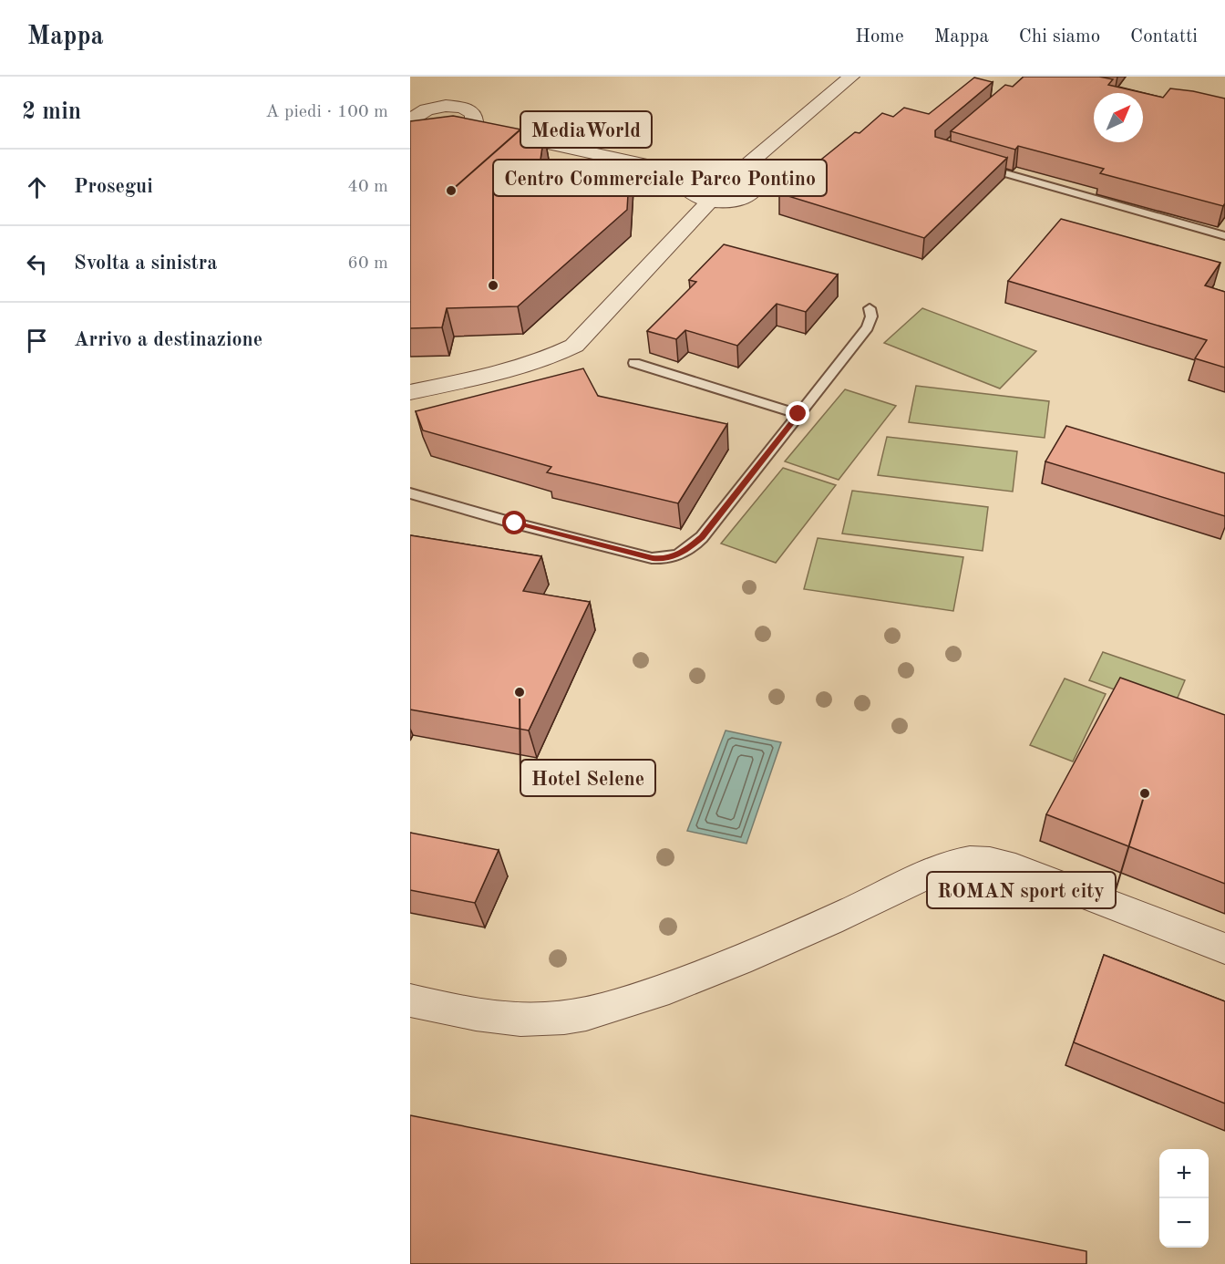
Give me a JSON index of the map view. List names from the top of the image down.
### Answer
{
  "places": [
    "MediaWorld",
    "Centro Commerciale Parco Pontino",
    "Hotel Selene",
    "ROMAN sport city"
  ],
  "north": "top right",
  "page": {
    "header": "Mappa",
    "nav": [
      "Home",
      "Mappa",
      "Chi siamo",
      "Contatti"
    ],
    "heading": ["2 min", "A piedi · 100 m"],
    "list": [
      ["Prosegui", "40 m"],
      ["Svolta a sinistra", "60 m"],
      "Arrivo a destinazione"
    ],
    "map_buttons": ["+", "−"]
  }
}
